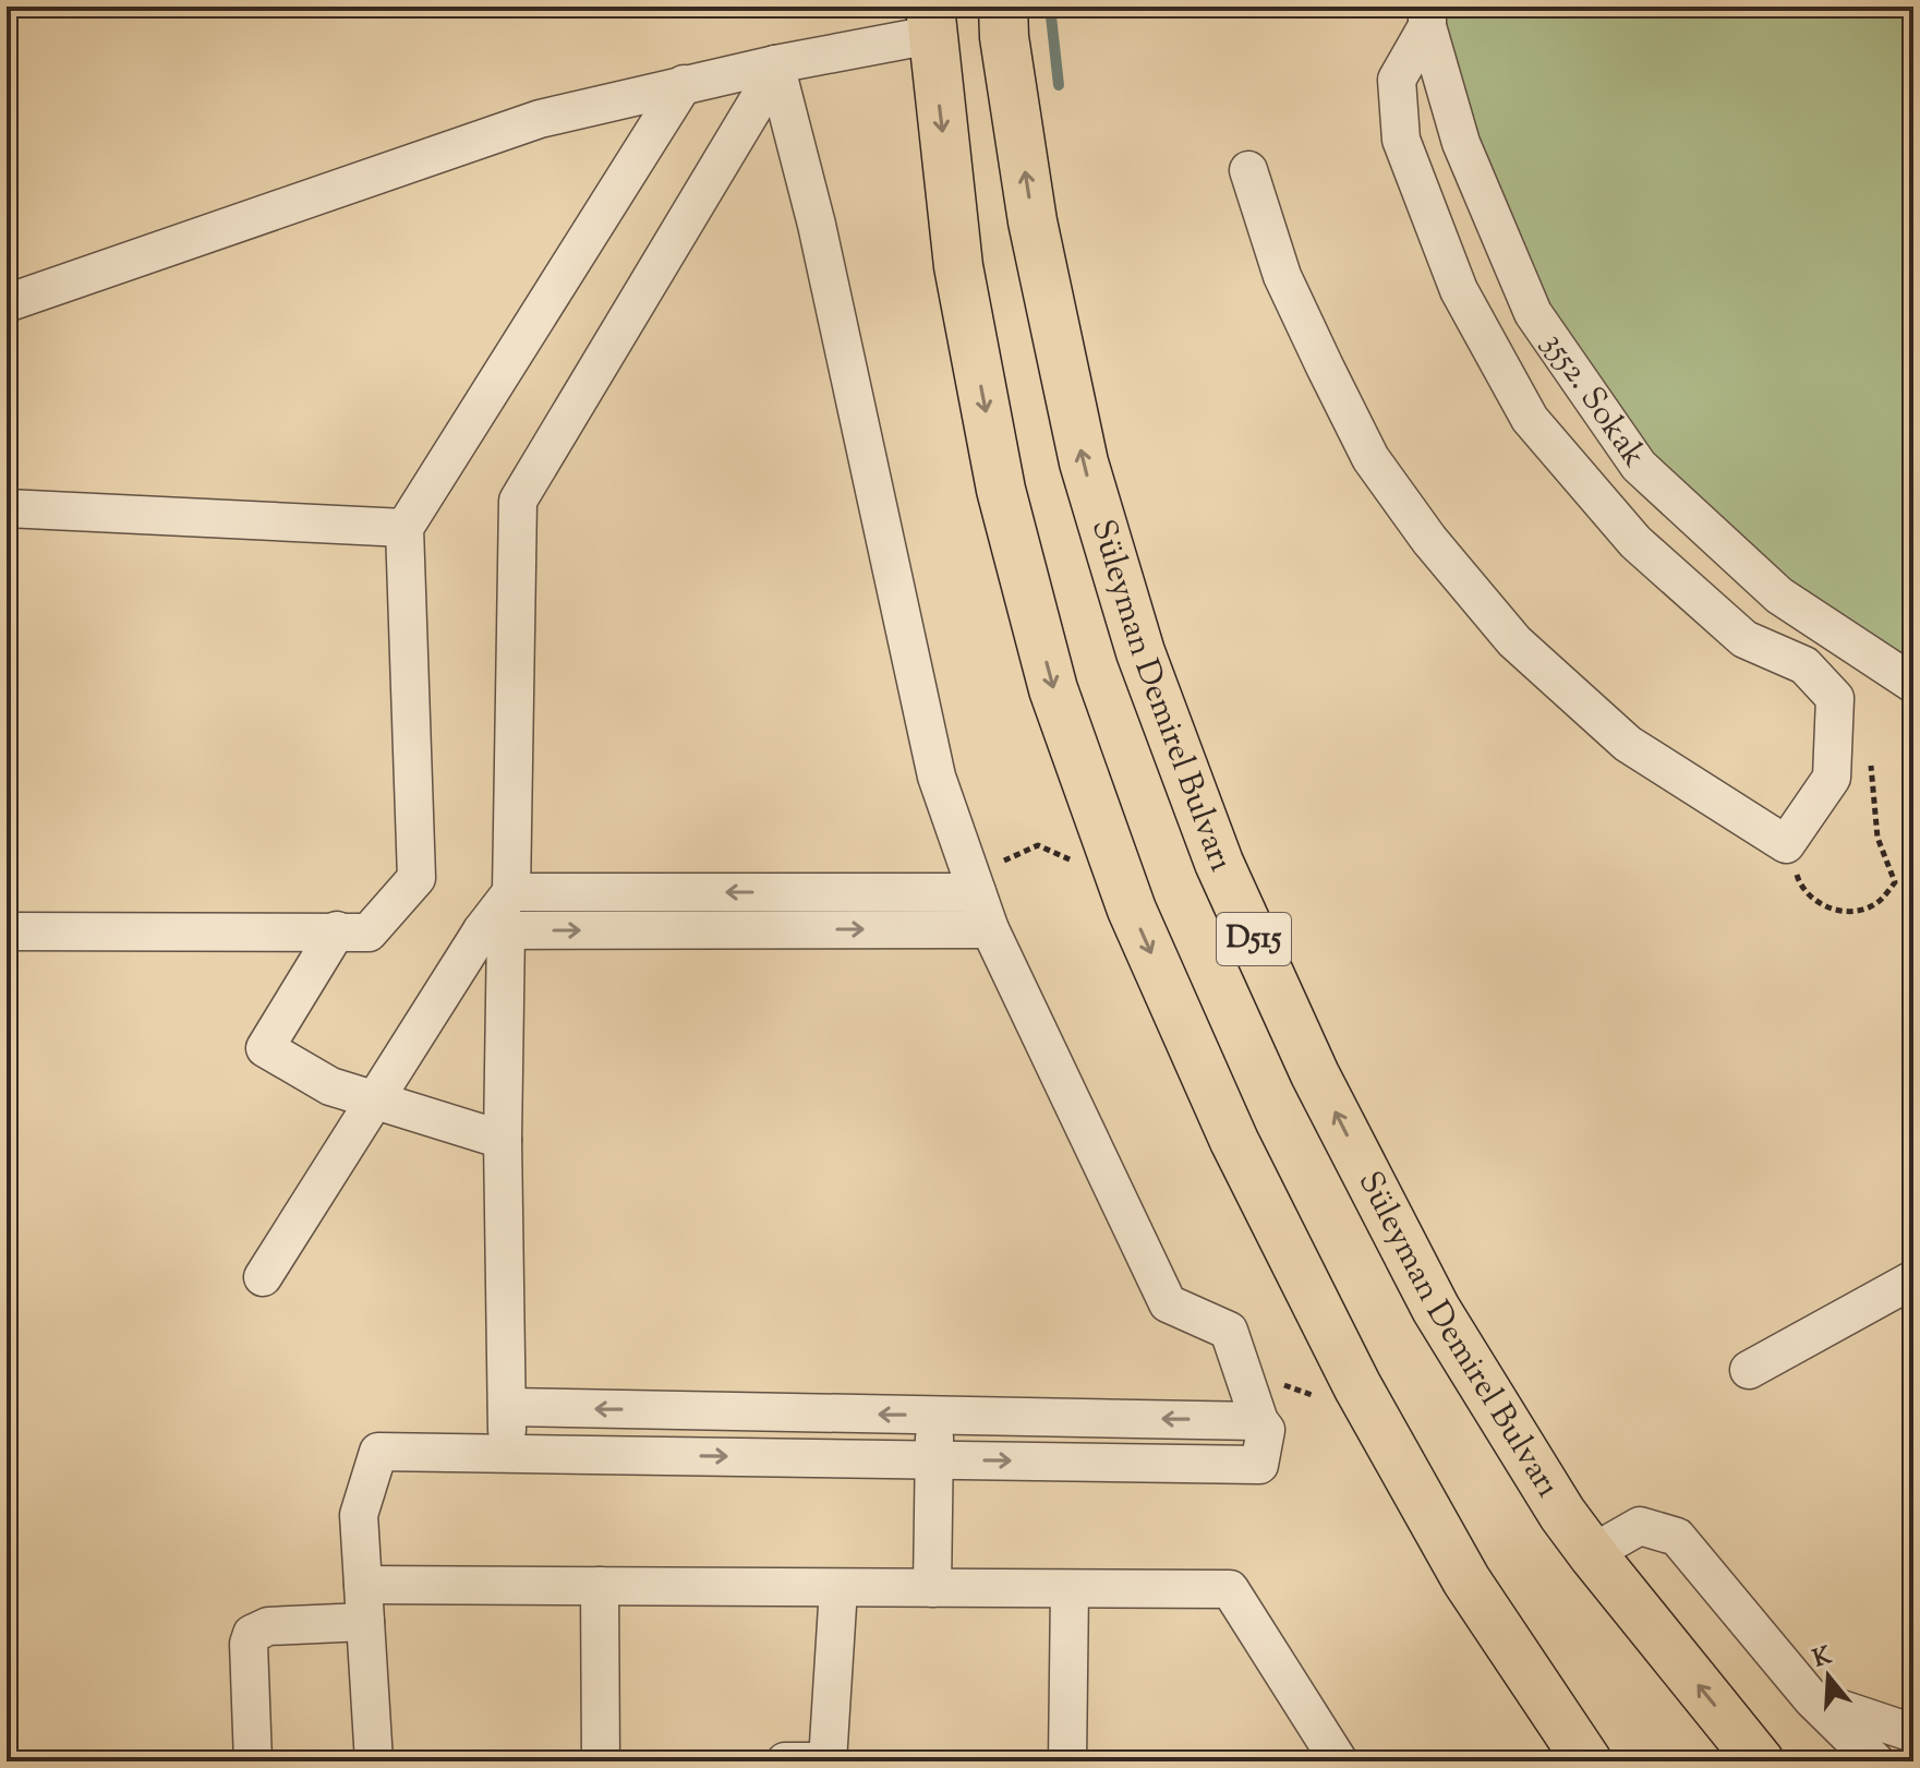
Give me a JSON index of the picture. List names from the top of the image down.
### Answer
{
  "streets": {
    "highway": ["Süleyman Demirel Bulvarı", "D515"],
    "street": ["3552. Sokak"]
  },
  "north": "top"
}
